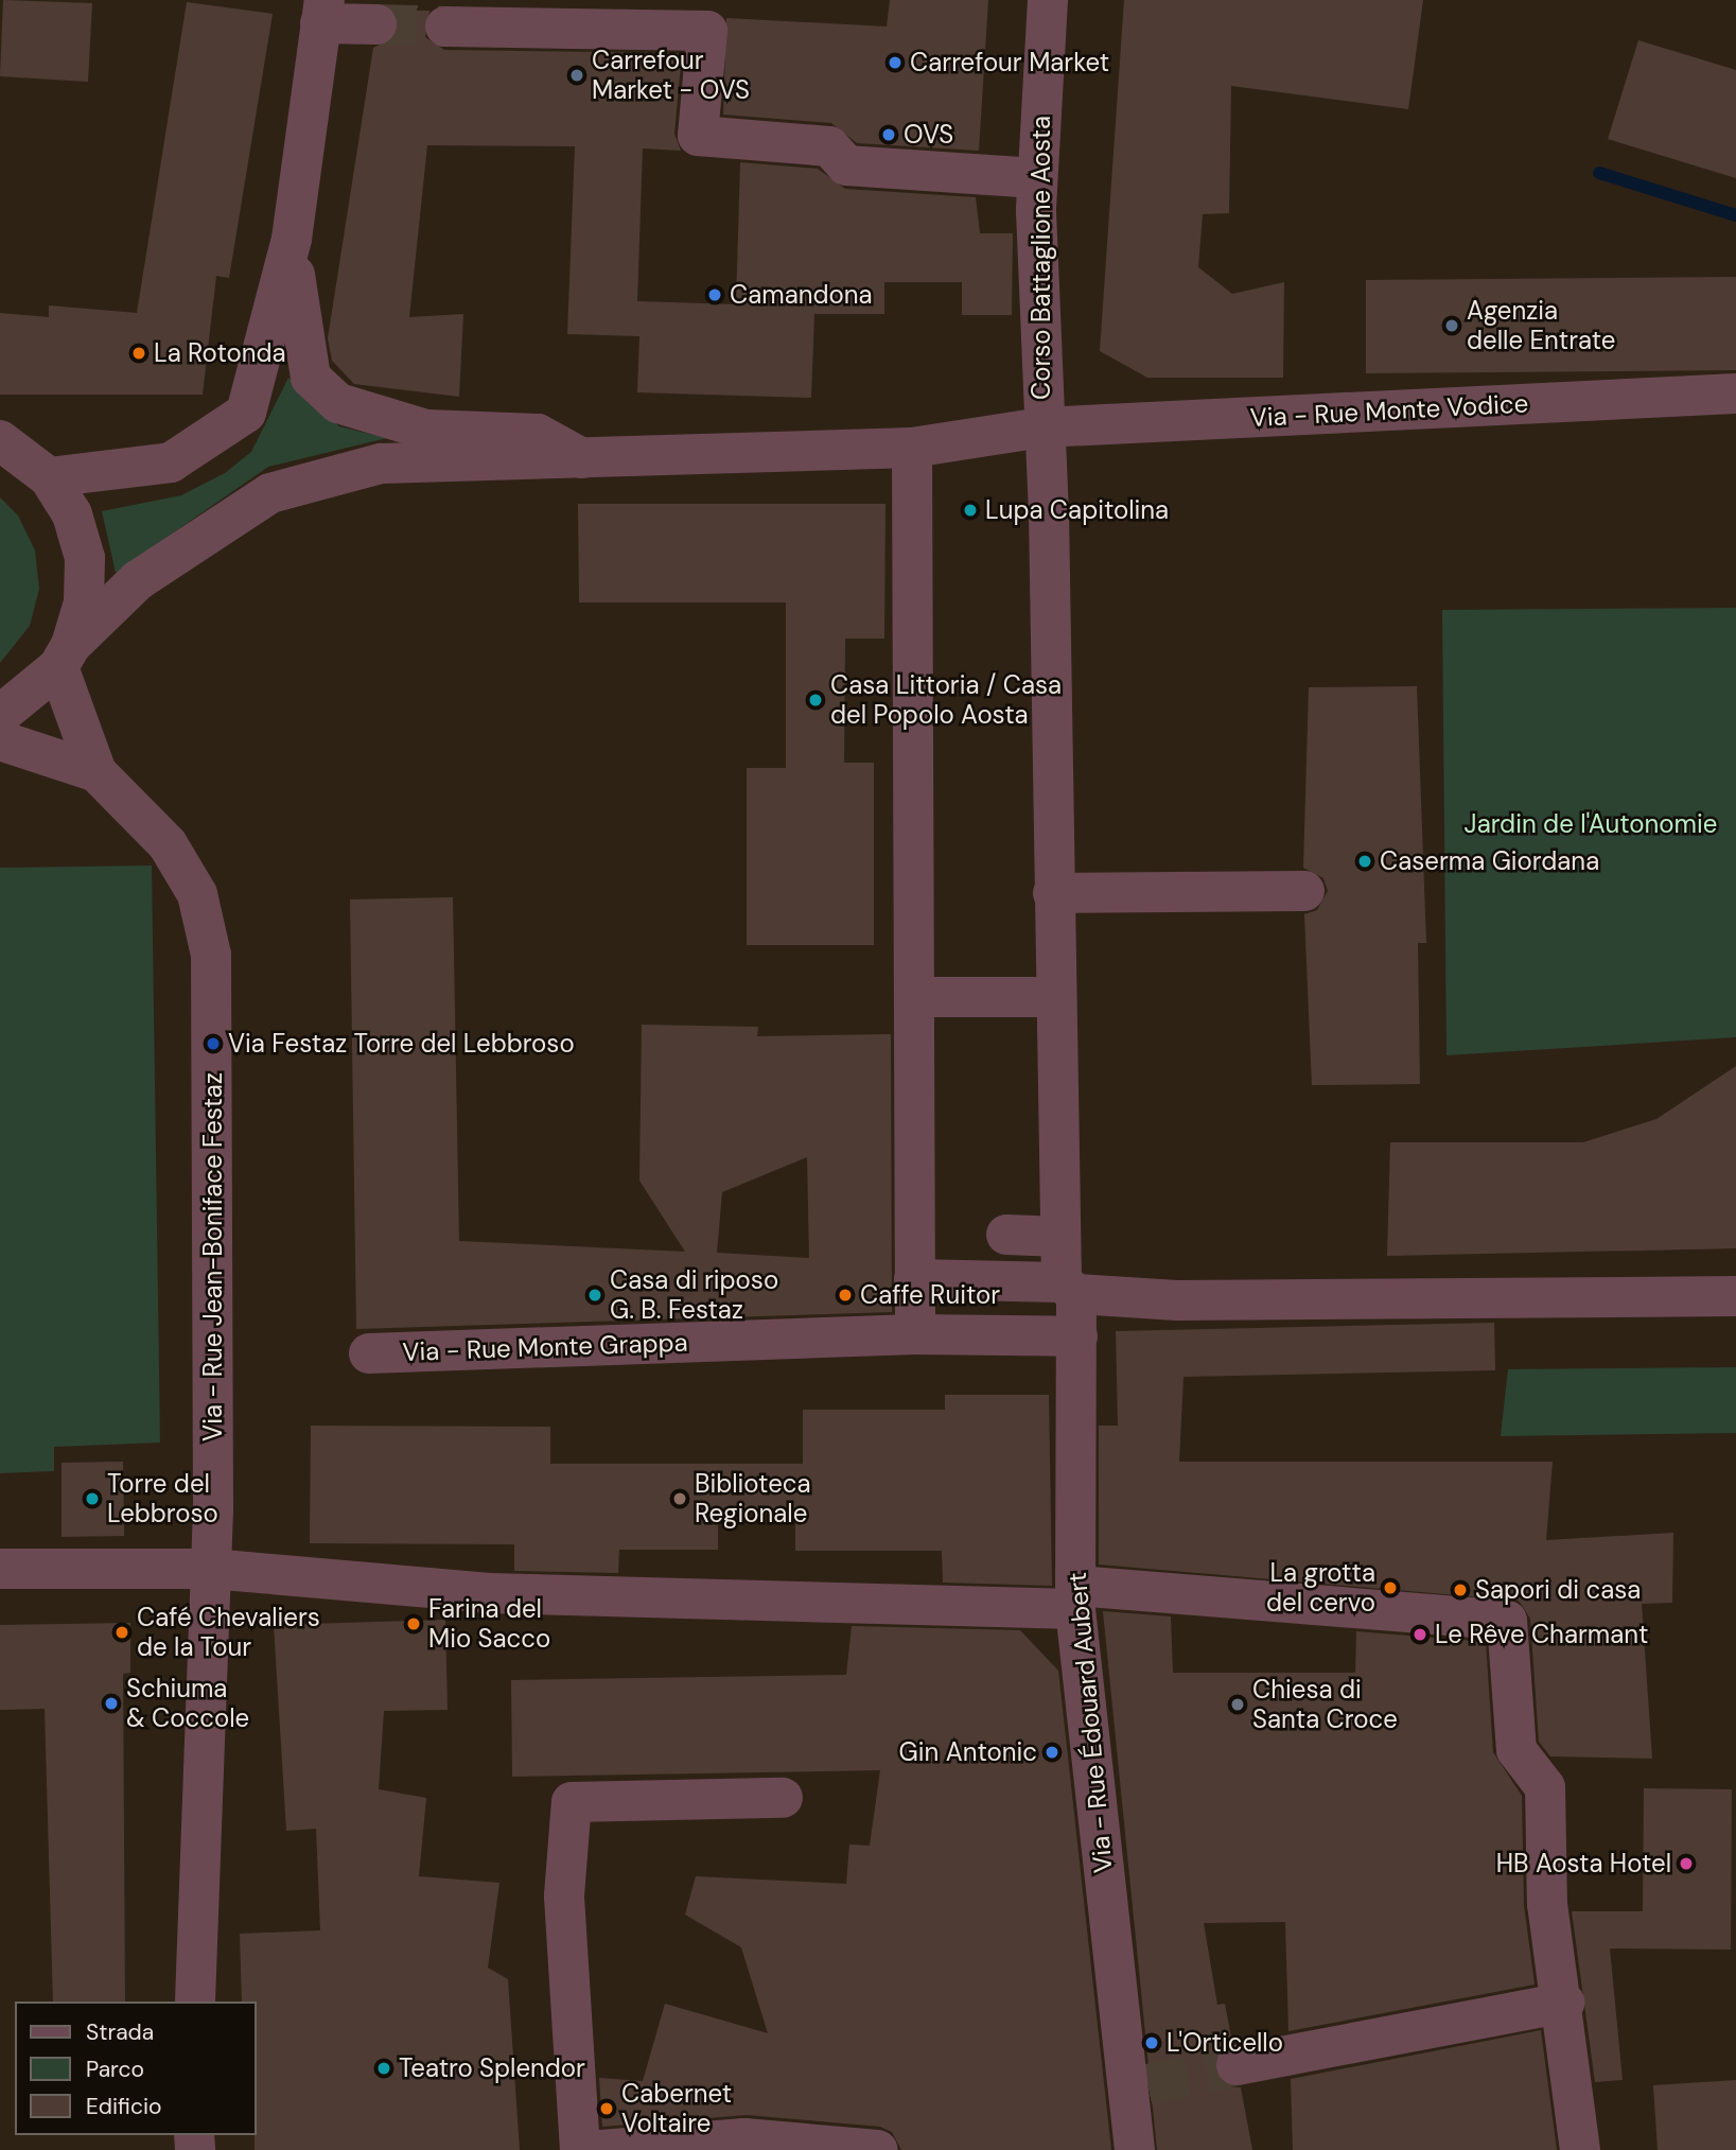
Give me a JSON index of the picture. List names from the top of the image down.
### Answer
{
  "streets": {
    "street": [
      "Corso Battaglione Aosta",
      "Via - Rue Monte Vodice",
      "Via - Rue Jean-Boniface Festaz",
      "Via - Rue Monte Grappa",
      "Via - Rue Édouard Aubert"
    ]
  },
  "crossings": [
    ["Corso Battaglione Aosta", "Via - Rue Monte Vodice"],
    ["Corso Battaglione Aosta", "Via - Rue Édouard Aubert"],
    ["Via - Rue Monte Grappa", "Via - Rue Édouard Aubert"]
  ],
  "parks": ["Jardin de l'Autonomie"],
  "places": [
    "Carrefour Market",
    "Carrefour Market - OVS",
    "OVS",
    "Camandona",
    "Agenzia delle Entrate",
    "La Rotonda",
    "Lupa Capitolina",
    "Casa Littoria / Casa del Popolo Aosta",
    "Caserma Giordana",
    "Via Festaz Torre del Lebbroso",
    "Casa di riposo G. B. Festaz",
    "Caffe Ruitor",
    "Torre del Lebbroso",
    "Biblioteca Regionale",
    "La grotta del cervo",
    "Sapori di casa",
    "Farina del Mio Sacco",
    "Café Chevaliers de la Tour",
    "Le Rêve Charmant",
    "Schiuma & Coccole",
    "Chiesa di Santa Croce",
    "Gin Antonic",
    "HB Aosta Hotel",
    "L'Orticello",
    "Teatro Splendor",
    "Cabernet Voltaire"
  ],
  "legend": ["Strada", "Parco", "Edificio"]
}
